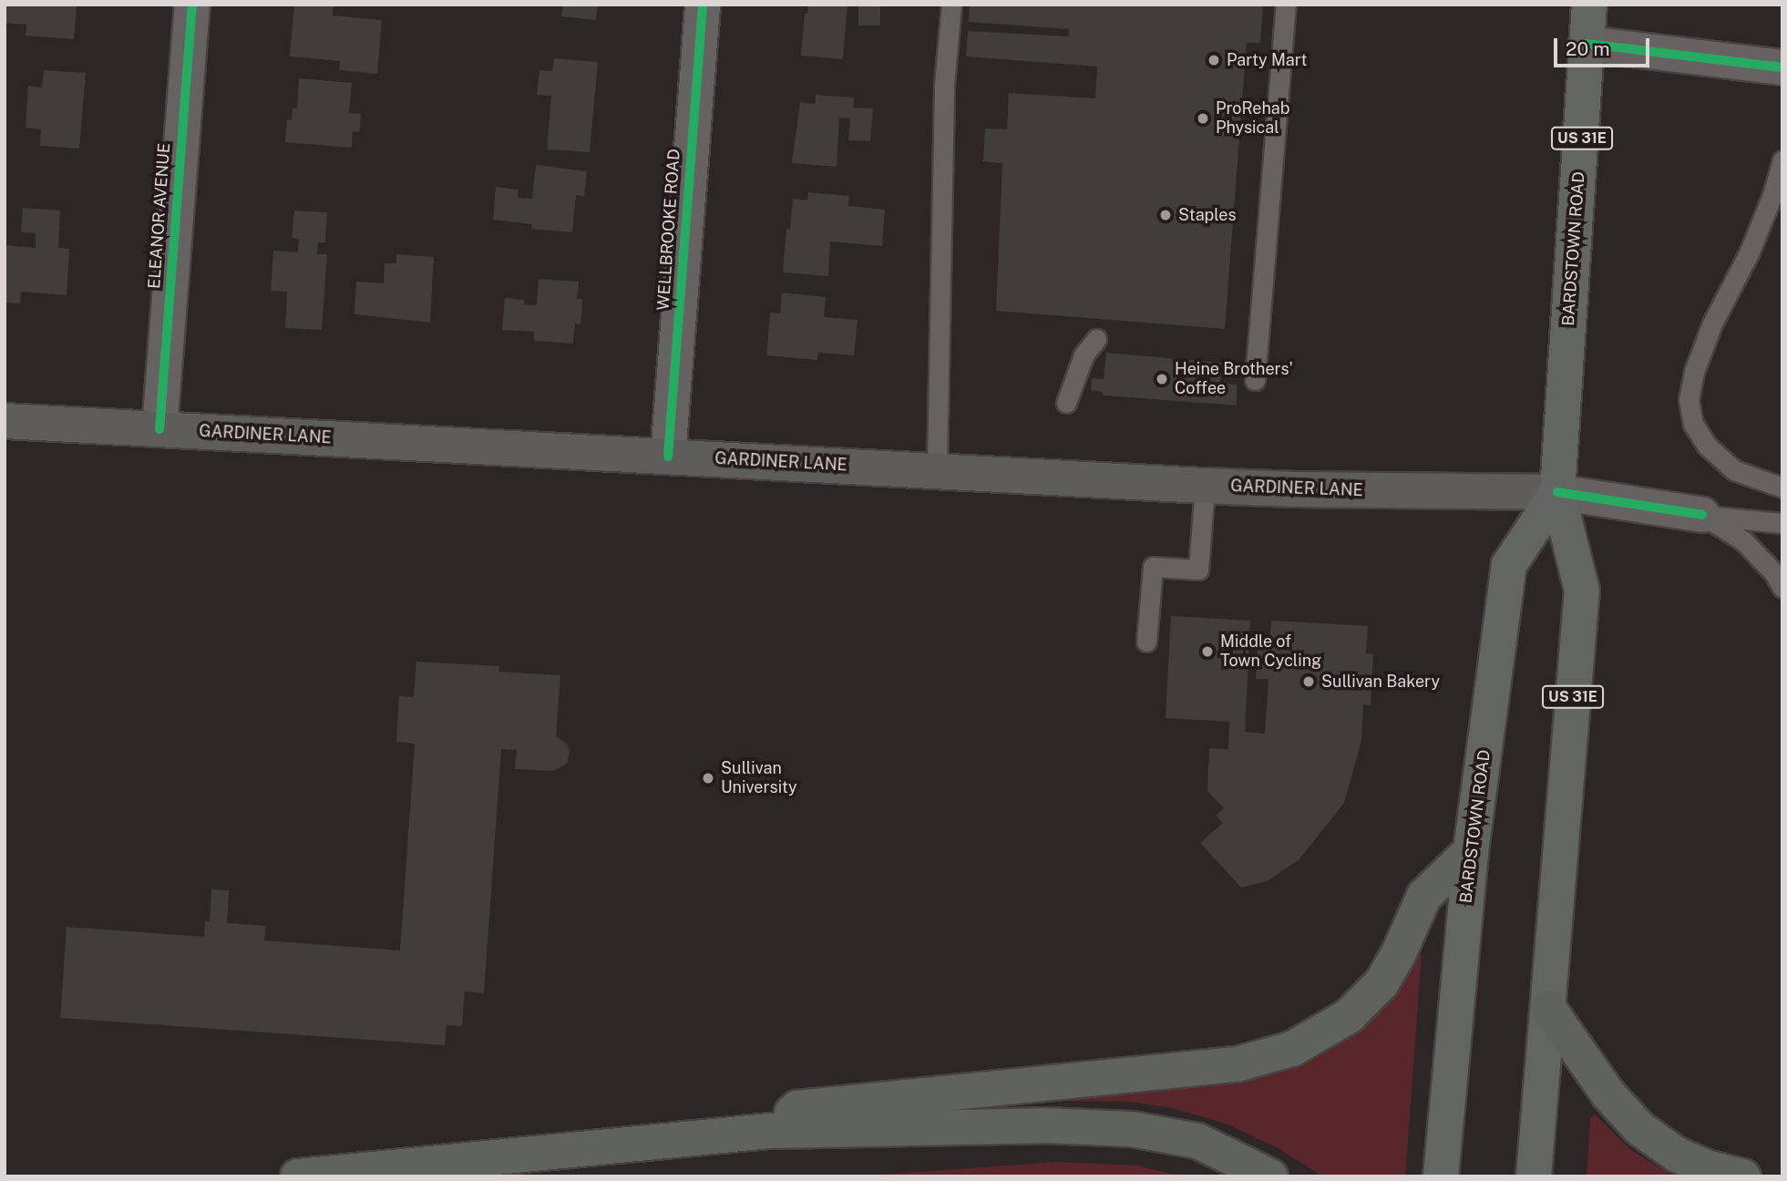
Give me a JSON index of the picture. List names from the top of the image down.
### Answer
{
  "streets": {
    "main road": ["US 31E", "BARDSTOWN ROAD", "GARDINER LANE"],
    "street": ["ELEANOR AVENUE", "WELLBROOKE ROAD"]
  },
  "crossings": [
    ["ELEANOR AVENUE", "GARDINER LANE"],
    ["WELLBROOKE ROAD", "GARDINER LANE"],
    ["BARDSTOWN ROAD", "GARDINER LANE"]
  ],
  "places": [
    "Party Mart",
    "ProRehab Physical",
    "Staples",
    "Heine Brothers' Coffee",
    "Middle of Town Cycling",
    "Sullivan Bakery",
    "Sullivan University"
  ],
  "scale_bar": "20 m"
}
